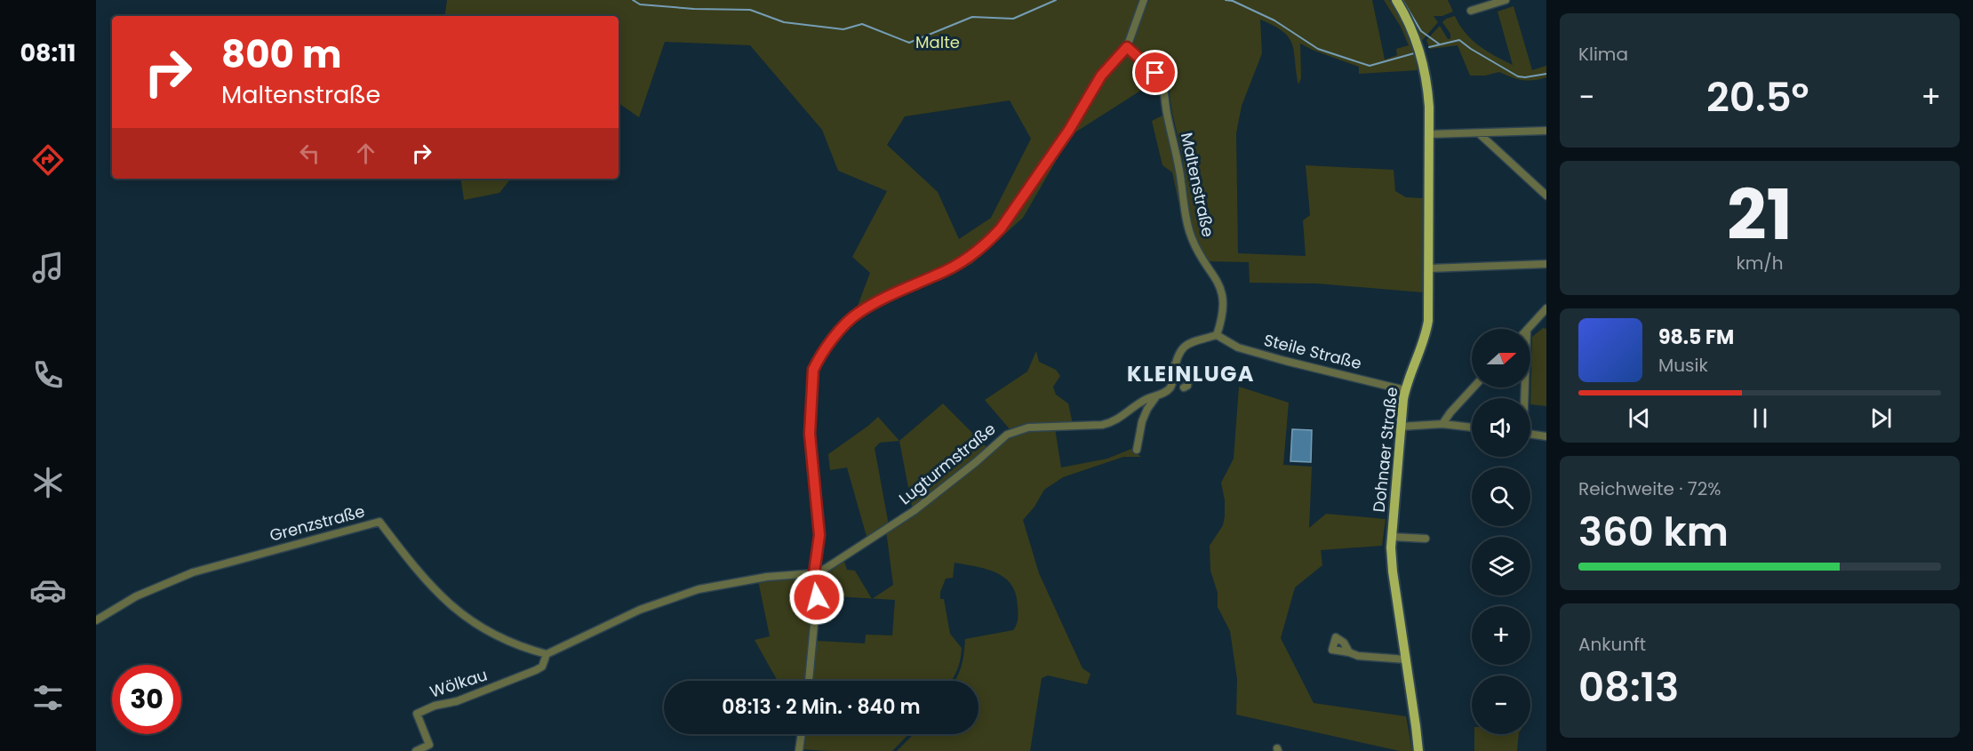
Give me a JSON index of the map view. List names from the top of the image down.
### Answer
{
  "streets": {
    "main road": ["Dohnaer Straße"],
    "street": [
      "Maltenstraße",
      "Steile Straße",
      "Lugturmstraße",
      "Grenzstraße",
      "Wölkau"
    ]
  },
  "crossings": [
    ["Maltenstraße", "Steile Straße"],
    ["Steile Straße", "Dohnaer Straße"],
    ["Grenzstraße", "Wölkau"]
  ],
  "districts": ["KLEINLUGA"],
  "parks": ["Malte"],
  "north": "right",
  "page": {
    "tabs": "08:11",
    "tile": [
      "Klima",
      ["21", "km/h"],
      ["Reichweite · 72%", "360 km"],
      ["Ankunft", "08:13"]
    ],
    "turn": ["800 m", "Maltenstraße"],
    "heat": ["−", "20.5°", "+"],
    "song": ["98.5 FM", "Musik"],
    "map_buttons": ["+", "−"],
    "limit": "30",
    "trip": "08:13 · 2 Min. · 840 m"
  }
}
